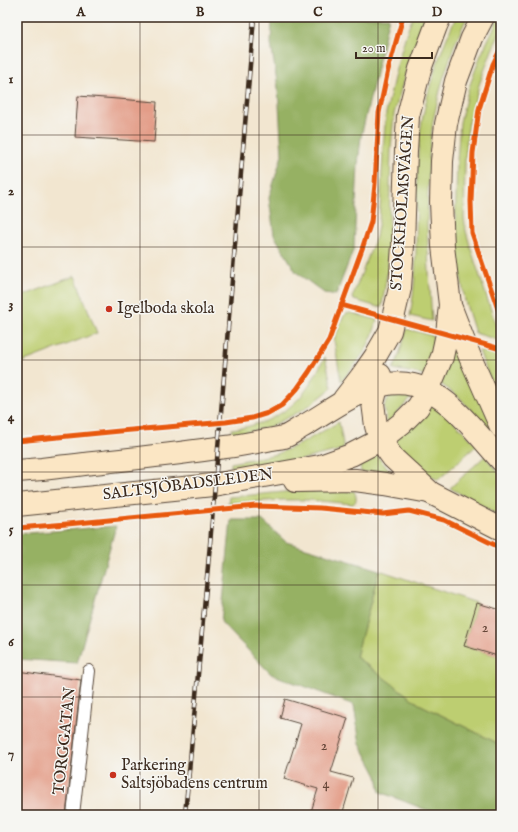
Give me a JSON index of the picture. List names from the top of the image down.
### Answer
{
  "streets": {
    "main road": ["STOCKHOLMSVÄGEN", "SALTSJÖBADSLEDEN"],
    "lane": ["TORGGATAN"]
  },
  "crossings": [
    ["STOCKHOLMSVÄGEN", "SALTSJÖBADSLEDEN"]
  ],
  "places": ["Igelboda skola", "Parkering Saltsjöbadens centrum"],
  "house_numbers": ["2", "2", "4"],
  "scale_bar": "20 m",
  "grid": {
    "columns": [
      "A",
      "B",
      "C",
      "D"
    ],
    "rows": [
      "1",
      "2",
      "3",
      "4",
      "5",
      "6",
      "7"
    ]
  }
}
